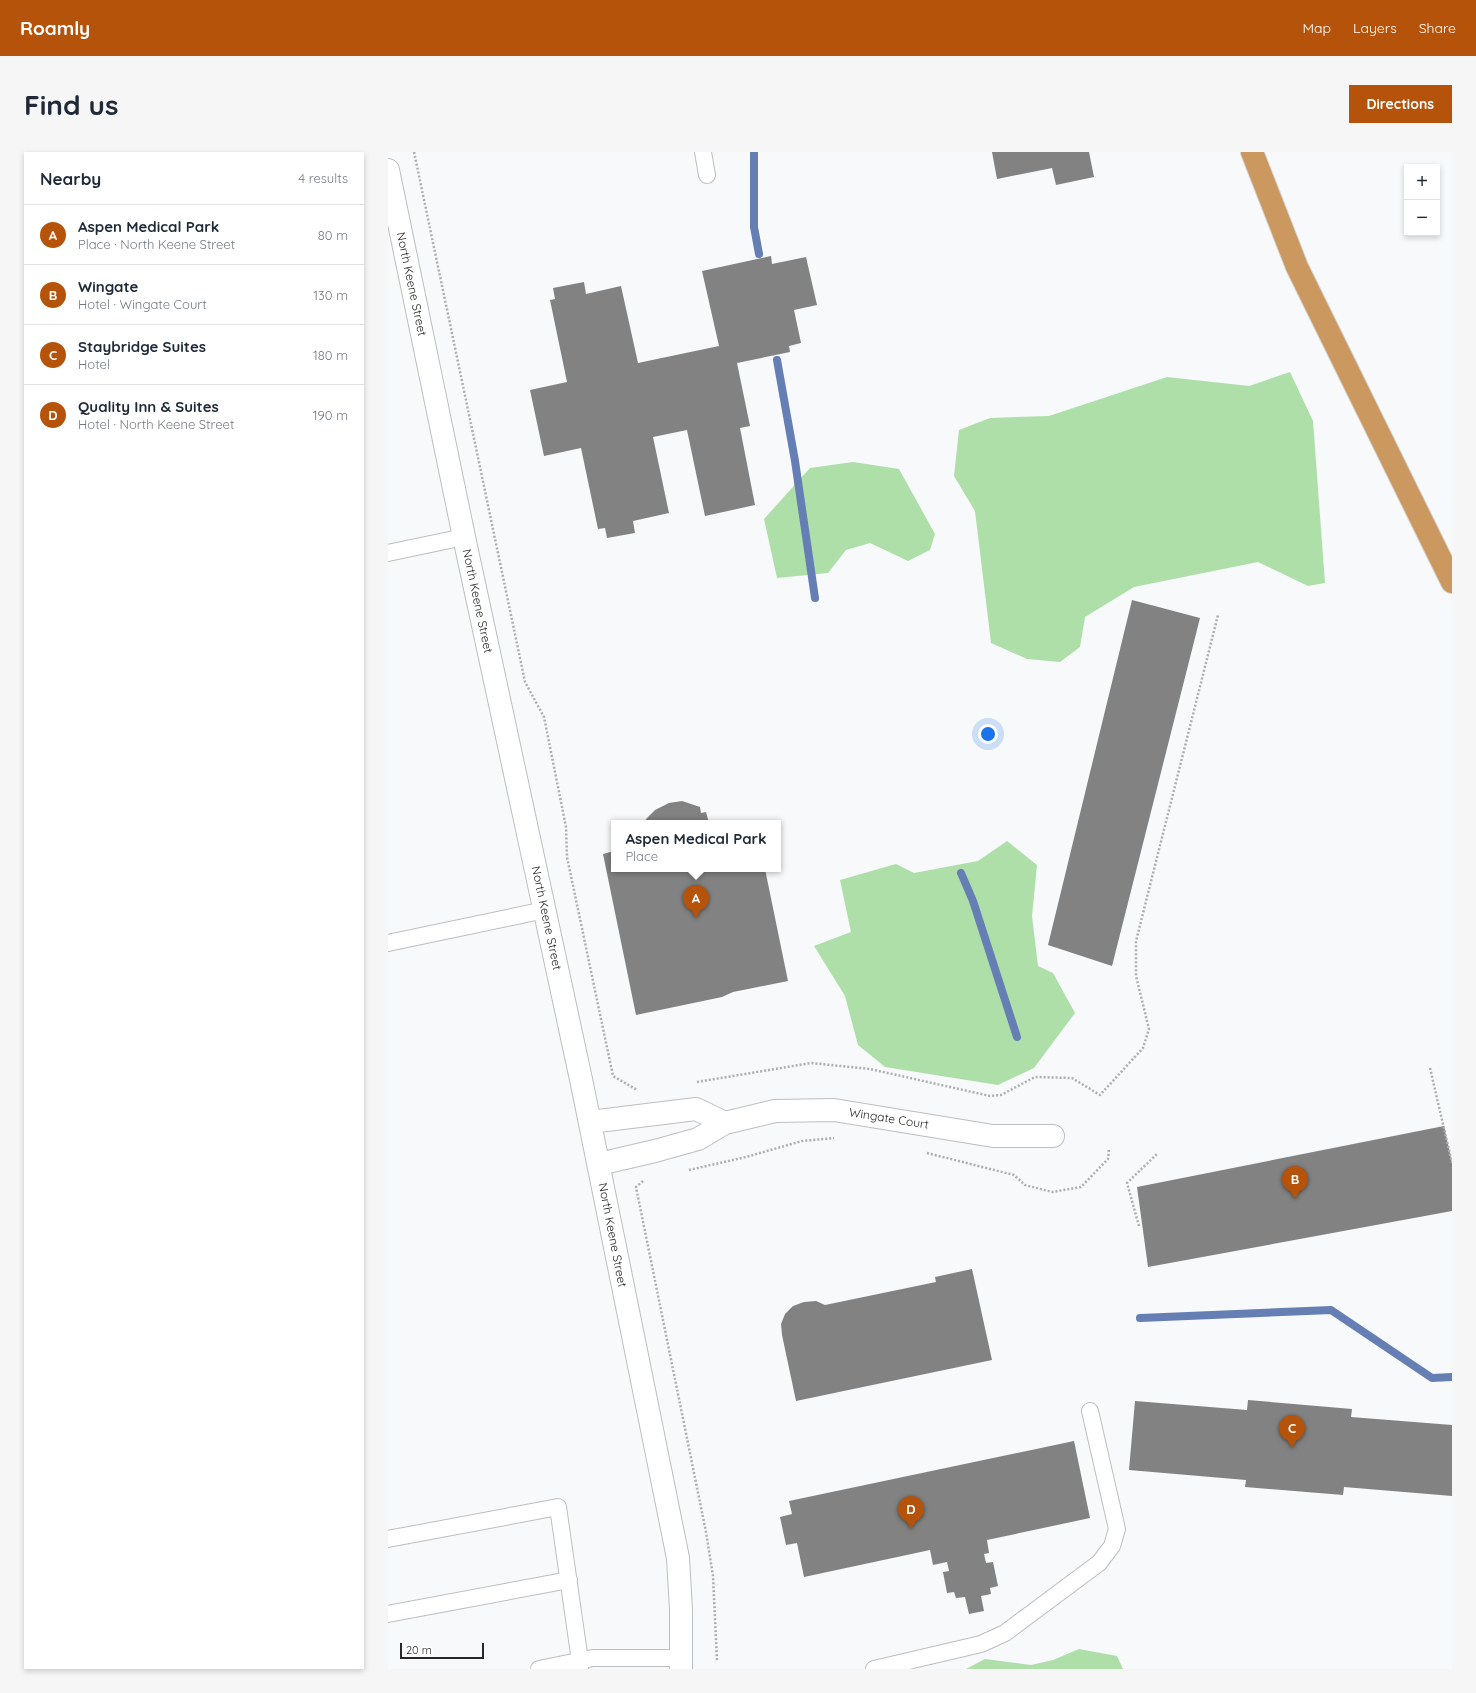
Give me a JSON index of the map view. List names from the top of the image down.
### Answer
{
  "streets": {
    "street": ["North Keene Street", "Wingate Court"]
  },
  "crossings": [
    ["North Keene Street", "Wingate Court"]
  ],
  "scale_bar": "20 m",
  "page": {
    "header": "Roamly",
    "nav": ["Map", "Layers", "Share"],
    "buttons": "Directions",
    "title": "Find us",
    "heading": ["Nearby", "4 results"],
    "map_buttons": ["+", "−"],
    "list": [
      {
        "mark": "A",
        "name": "Aspen Medical Park",
        "note": "Place · North Keene Street",
        "value": "80 m"
      },
      {
        "mark": "B",
        "name": "Wingate",
        "note": "Hotel · Wingate Court",
        "value": "130 m"
      },
      {
        "mark": "C",
        "name": "Staybridge Suites",
        "note": "Hotel",
        "value": "180 m"
      },
      {
        "mark": "D",
        "name": "Quality Inn & Suites",
        "note": "Hotel · North Keene Street",
        "value": "190 m"
      }
    ],
    "popup": ["Aspen Medical Park", "Place"],
    "pins": [
      "A",
      "B",
      "C",
      "D"
    ],
    "scale": "20 m"
  }
}
